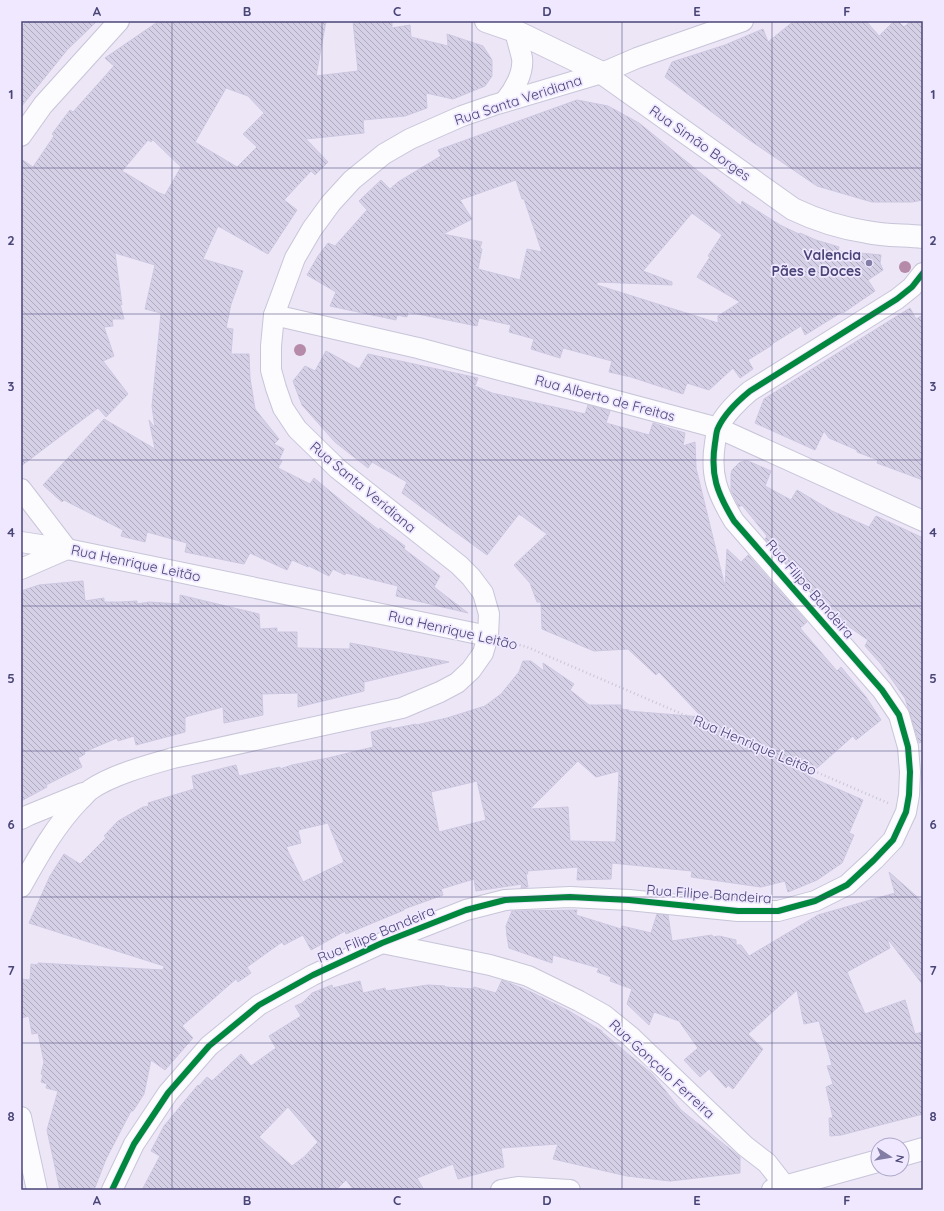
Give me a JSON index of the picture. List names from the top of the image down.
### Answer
{
  "streets": {
    "street": [
      "Rua Santa Veridiana",
      "Rua Simão Borges",
      "Rua Alberto de Freitas",
      "Rua Henrique Leitão",
      "Rua Filipe Bandeira",
      "Rua Gonçalo Ferreira"
    ]
  },
  "crossings": [
    ["Rua Santa Veridiana", "Rua Simão Borges"],
    ["Rua Santa Veridiana", "Rua Alberto de Freitas"],
    ["Rua Santa Veridiana", "Rua Henrique Leitão"],
    ["Rua Alberto de Freitas", "Rua Filipe Bandeira"],
    ["Rua Henrique Leitão", "Rua Filipe Bandeira"],
    ["Rua Filipe Bandeira", "Rua Gonçalo Ferreira"]
  ],
  "places": ["Valencia Pães e Doces"],
  "north": "right",
  "grid": {
    "columns": [
      "A",
      "B",
      "C",
      "D",
      "E",
      "F"
    ],
    "rows": [
      "1",
      "2",
      "3",
      "4",
      "5",
      "6",
      "7",
      "8"
    ]
  }
}
